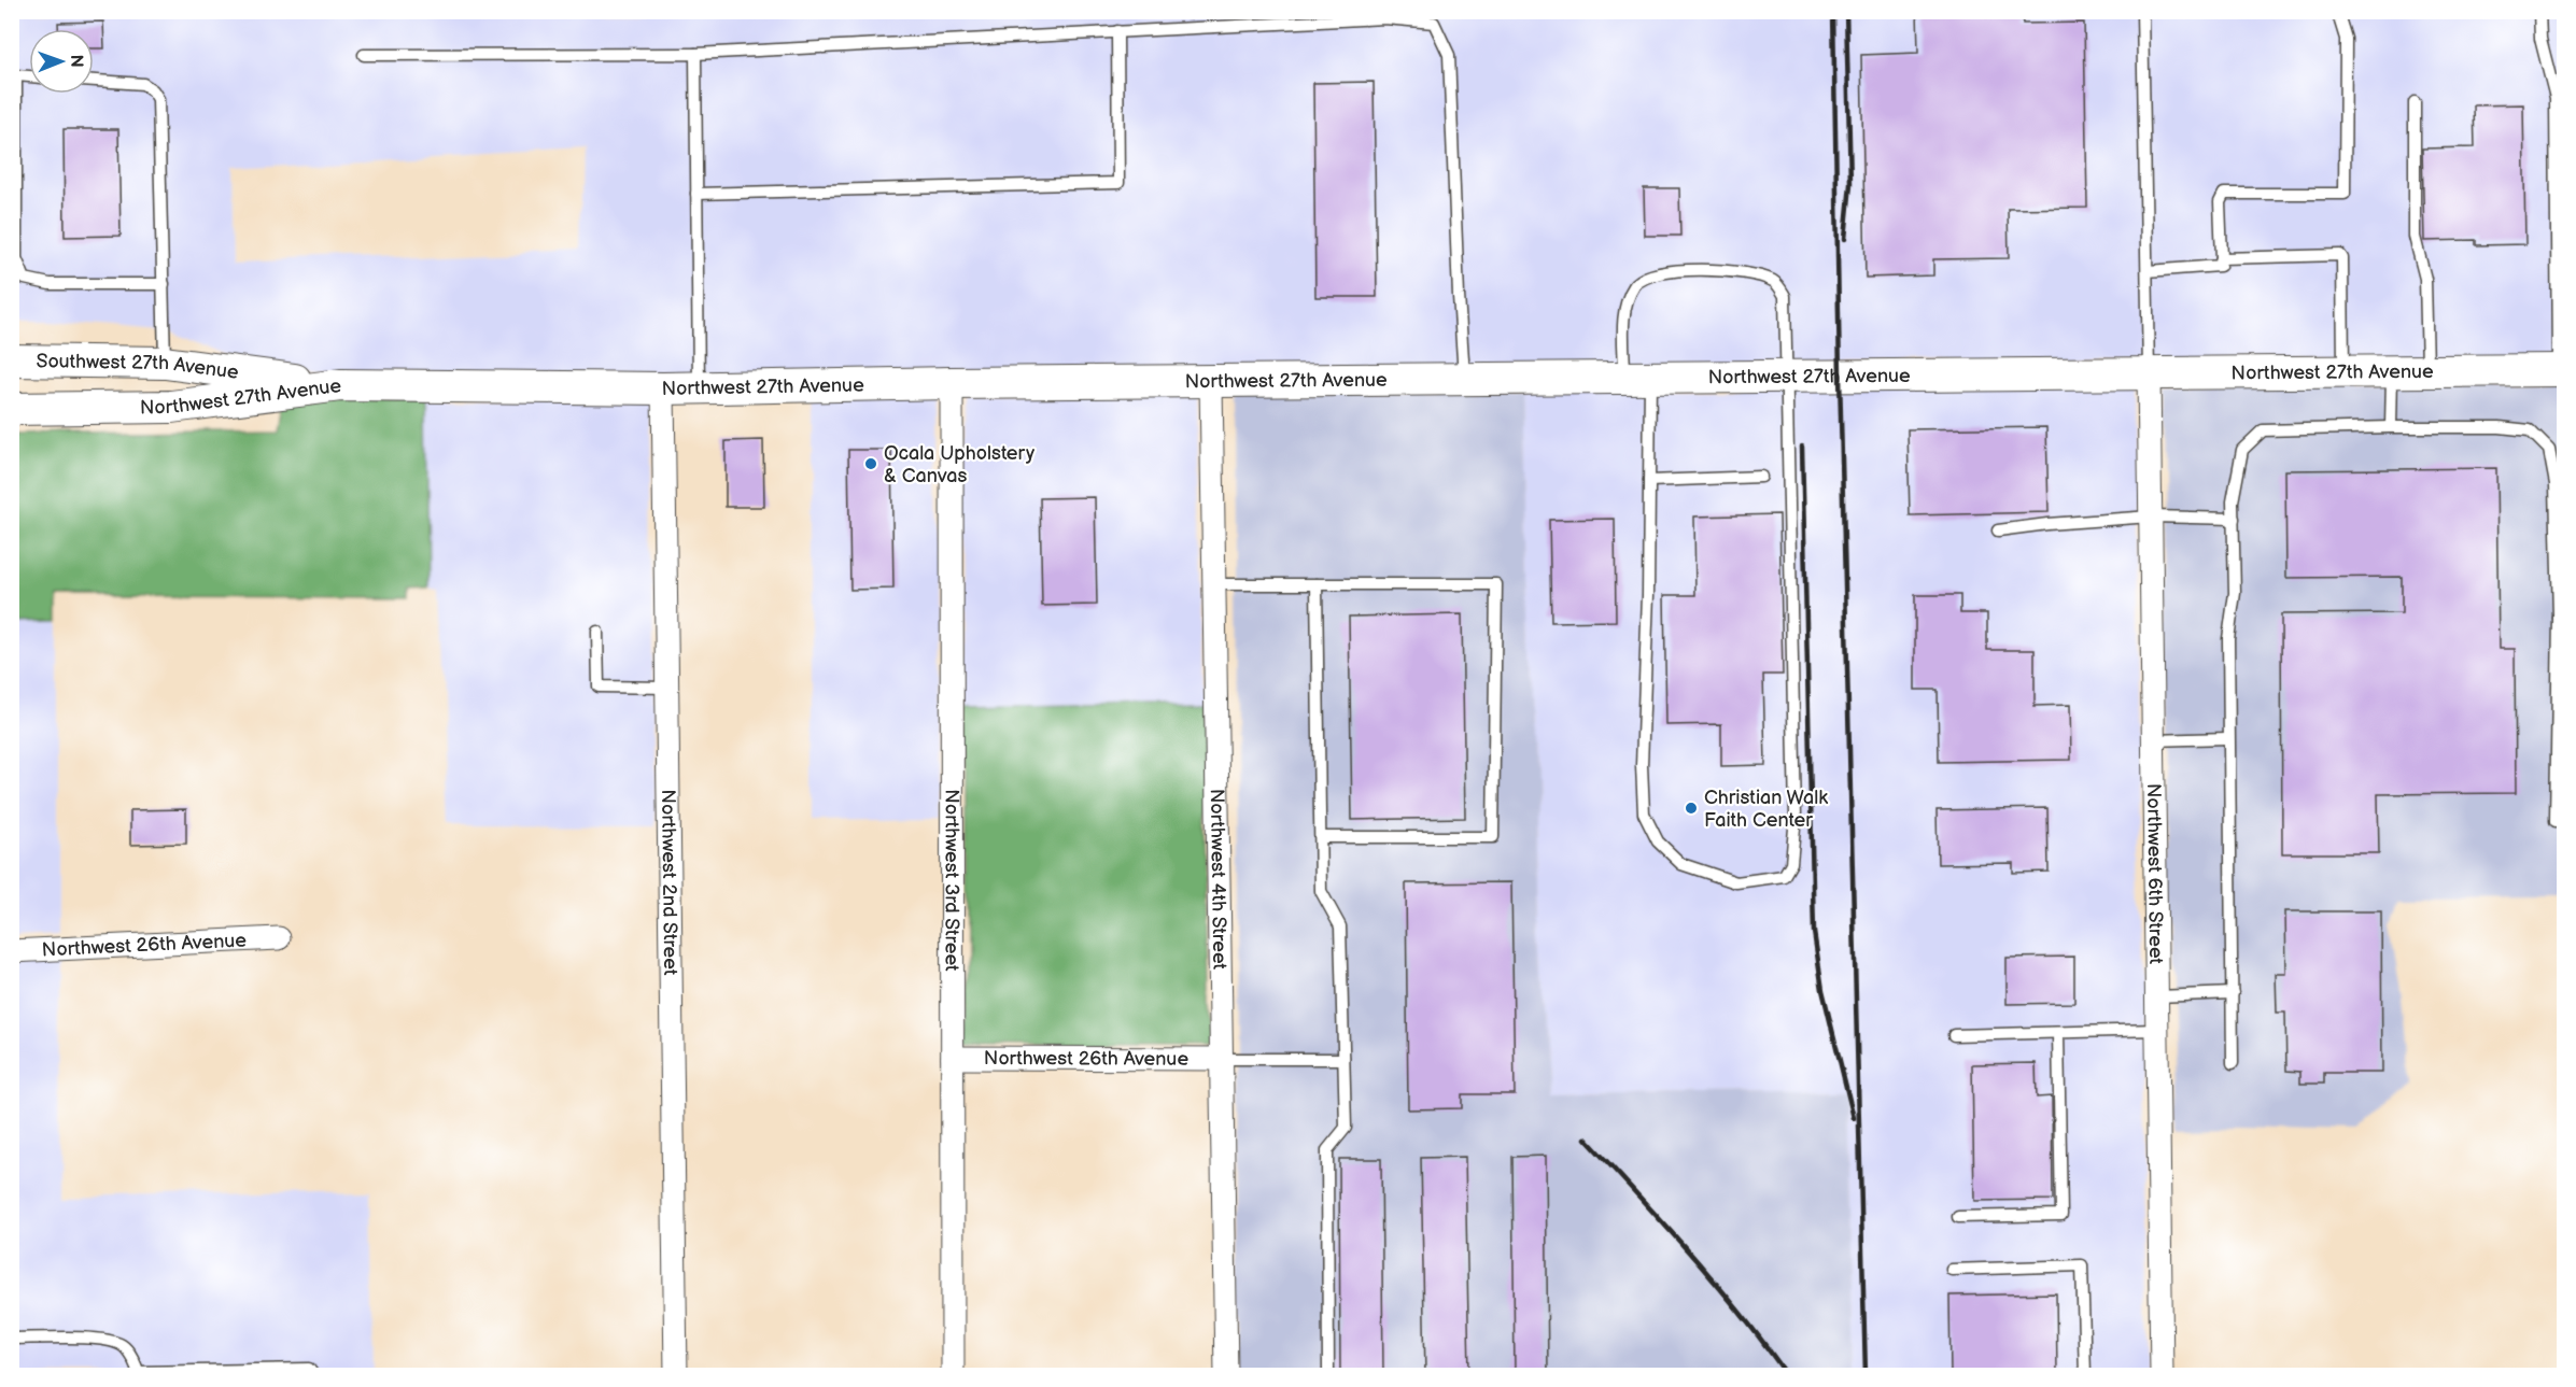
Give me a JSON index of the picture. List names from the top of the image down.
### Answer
{
  "streets": {
    "main road": ["Southwest 27th Avenue", "Northwest 27th Avenue"],
    "street": [
      "Northwest 6th Street",
      "Northwest 3rd Street",
      "Northwest 4th Street",
      "Northwest 2nd Street",
      "Northwest 26th Avenue"
    ]
  },
  "crossings": [
    ["Southwest 27th Avenue", "Northwest 27th Avenue"],
    ["Northwest 27th Avenue", "Northwest 6th Street"],
    ["Northwest 27th Avenue", "Northwest 3rd Street"],
    ["Northwest 27th Avenue", "Northwest 4th Street"],
    ["Northwest 27th Avenue", "Northwest 2nd Street"],
    ["Northwest 3rd Street", "Northwest 26th Avenue"],
    ["Northwest 4th Street", "Northwest 26th Avenue"]
  ],
  "places": ["Ocala Upholstery & Canvas", "Christian Walk Faith Center"],
  "north": "right"
}
